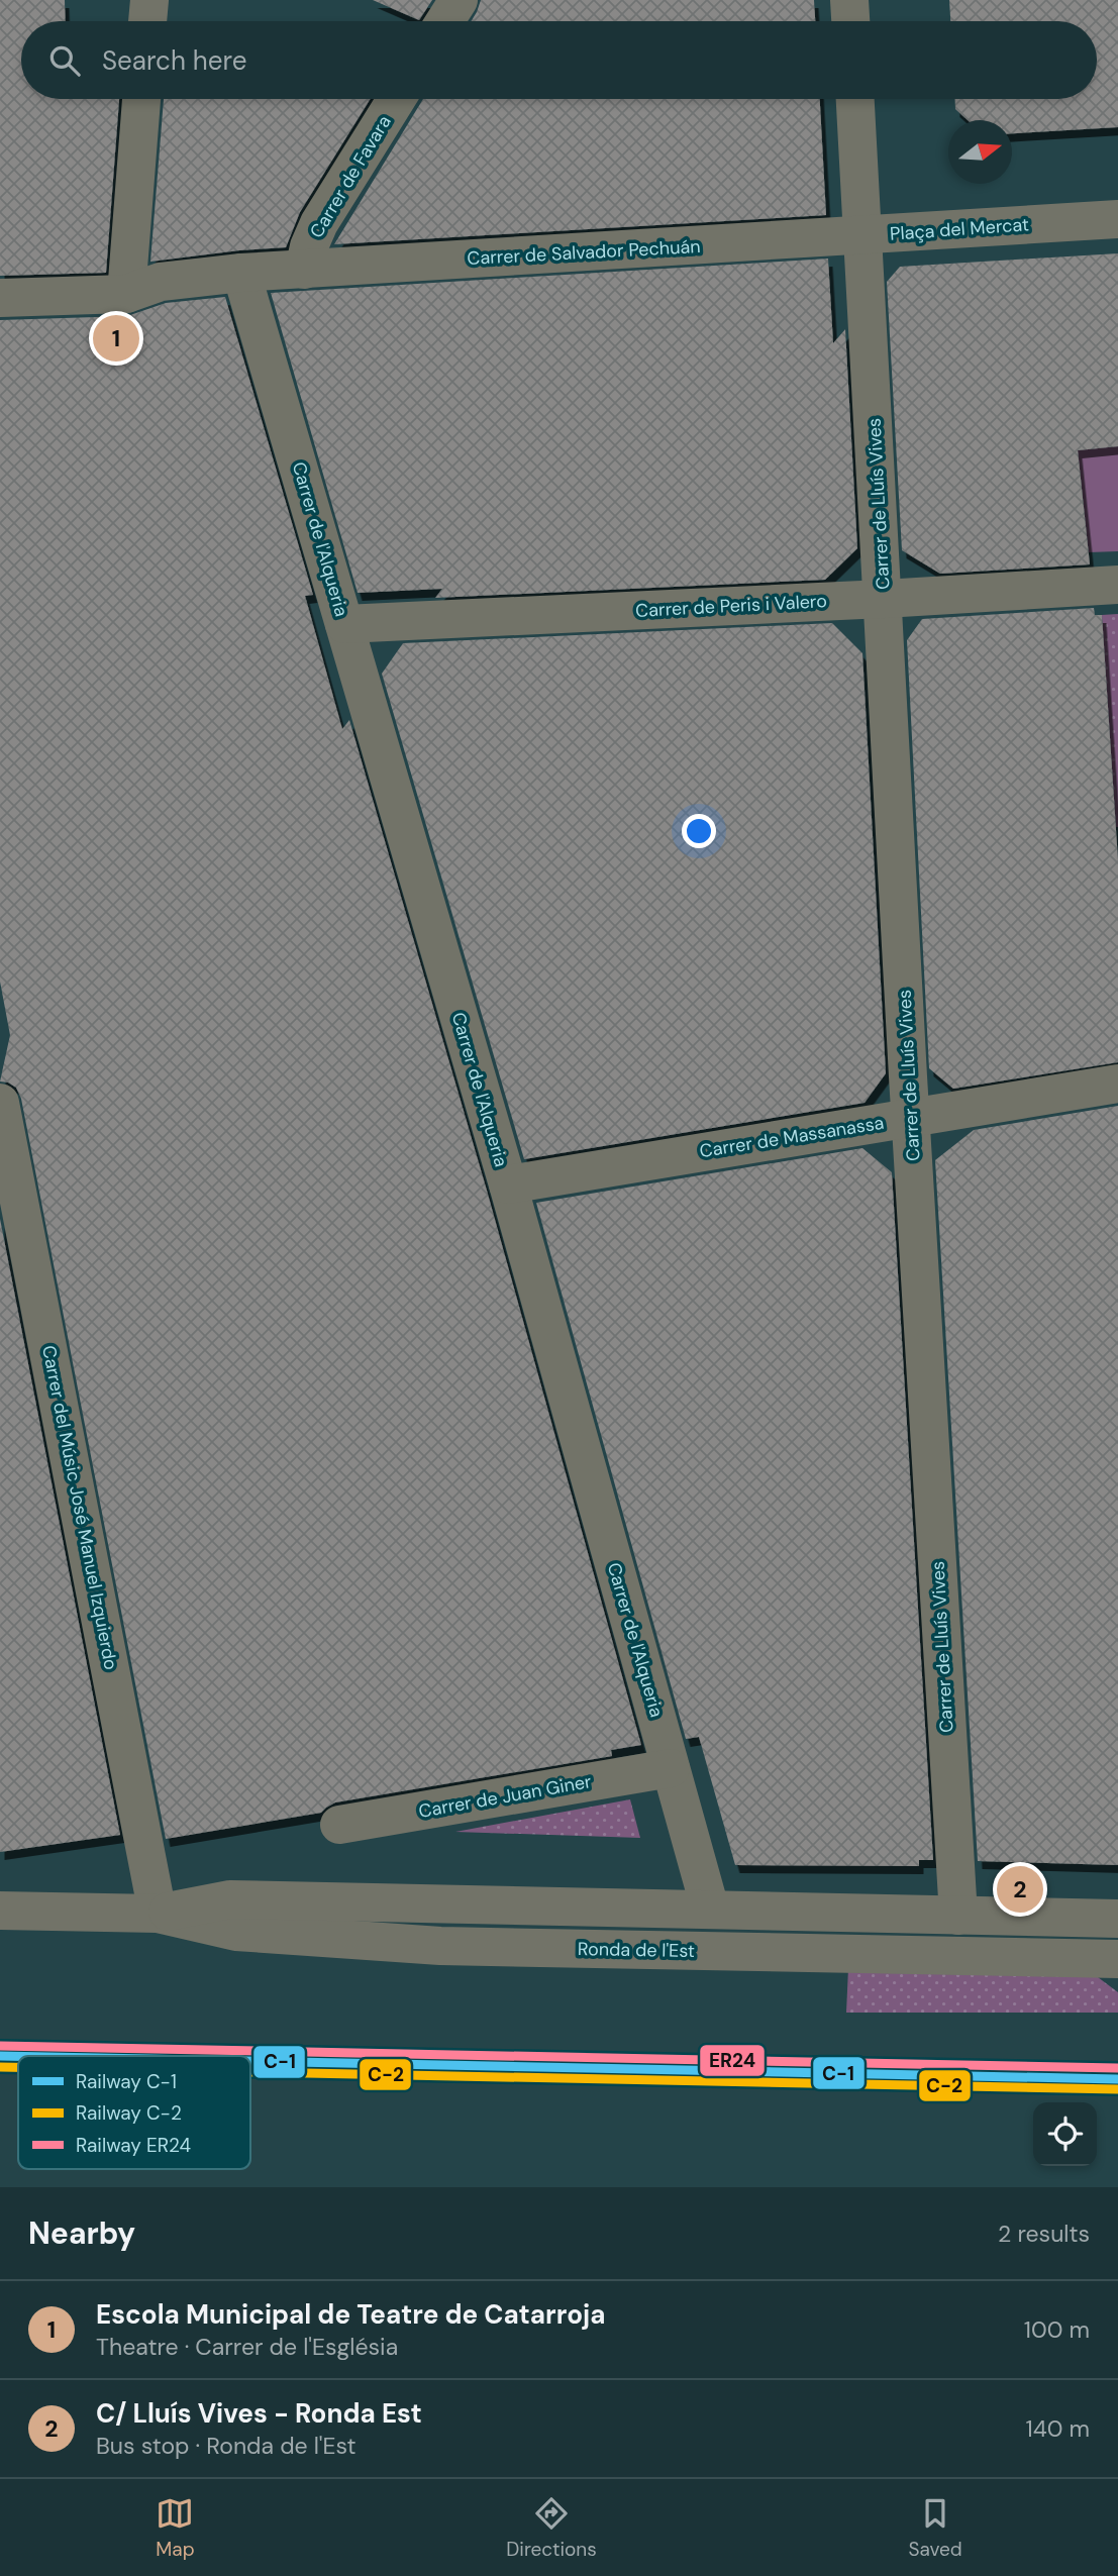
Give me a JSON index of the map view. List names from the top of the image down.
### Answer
{
  "streets": {
    "street": [
      "Carrer de Favara",
      "Plaça del Mercat",
      "Carrer de Salvador Pechuán",
      "Carrer de Lluís Vives",
      "Carrer de l'Alqueria",
      "Carrer de Peris i Valero",
      "Carrer de Massanassa",
      "Carrer del Músic José Manuel Izquierdo",
      "Carrer de Juan Giner",
      "Ronda de l'Est"
    ]
  },
  "crossings": [
    ["Carrer de Favara", "Carrer de Salvador Pechuán"],
    ["Plaça del Mercat", "Carrer de Salvador Pechuán"],
    ["Plaça del Mercat", "Carrer de Lluís Vives"],
    ["Carrer de Salvador Pechuán", "Carrer de Lluís Vives"],
    ["Carrer de Salvador Pechuán", "Carrer de l'Alqueria"],
    ["Carrer de Lluís Vives", "Carrer de Peris i Valero"],
    ["Carrer de Lluís Vives", "Carrer de Massanassa"],
    ["Carrer de Lluís Vives", "Ronda de l'Est"],
    ["Carrer de l'Alqueria", "Carrer de Peris i Valero"],
    ["Carrer de l'Alqueria", "Carrer de Massanassa"],
    ["Carrer de l'Alqueria", "Carrer de Juan Giner"],
    ["Carrer de l'Alqueria", "Ronda de l'Est"],
    ["Carrer del Músic José Manuel Izquierdo", "Ronda de l'Est"]
  ],
  "lines": ["rail line ER24", "rail line C-1", "rail line C-2"],
  "legend": ["Railway C-1", "Railway C-2", "Railway ER24"],
  "north": "right",
  "page": {
    "search": "Search here",
    "pins": ["1", "2"],
    "heading": ["Nearby", "2 results"],
    "list": [
      {
        "mark": "1",
        "name": "Escola Municipal de Teatre de Catarroja",
        "note": "Theatre · Carrer de l'Església",
        "value": "100 m"
      },
      {
        "mark": "2",
        "name": "C/ Lluís Vives - Ronda Est",
        "note": "Bus stop · Ronda de l'Est",
        "value": "140 m"
      }
    ],
    "nav": ["Map", "Directions", "Saved"]
  }
}
